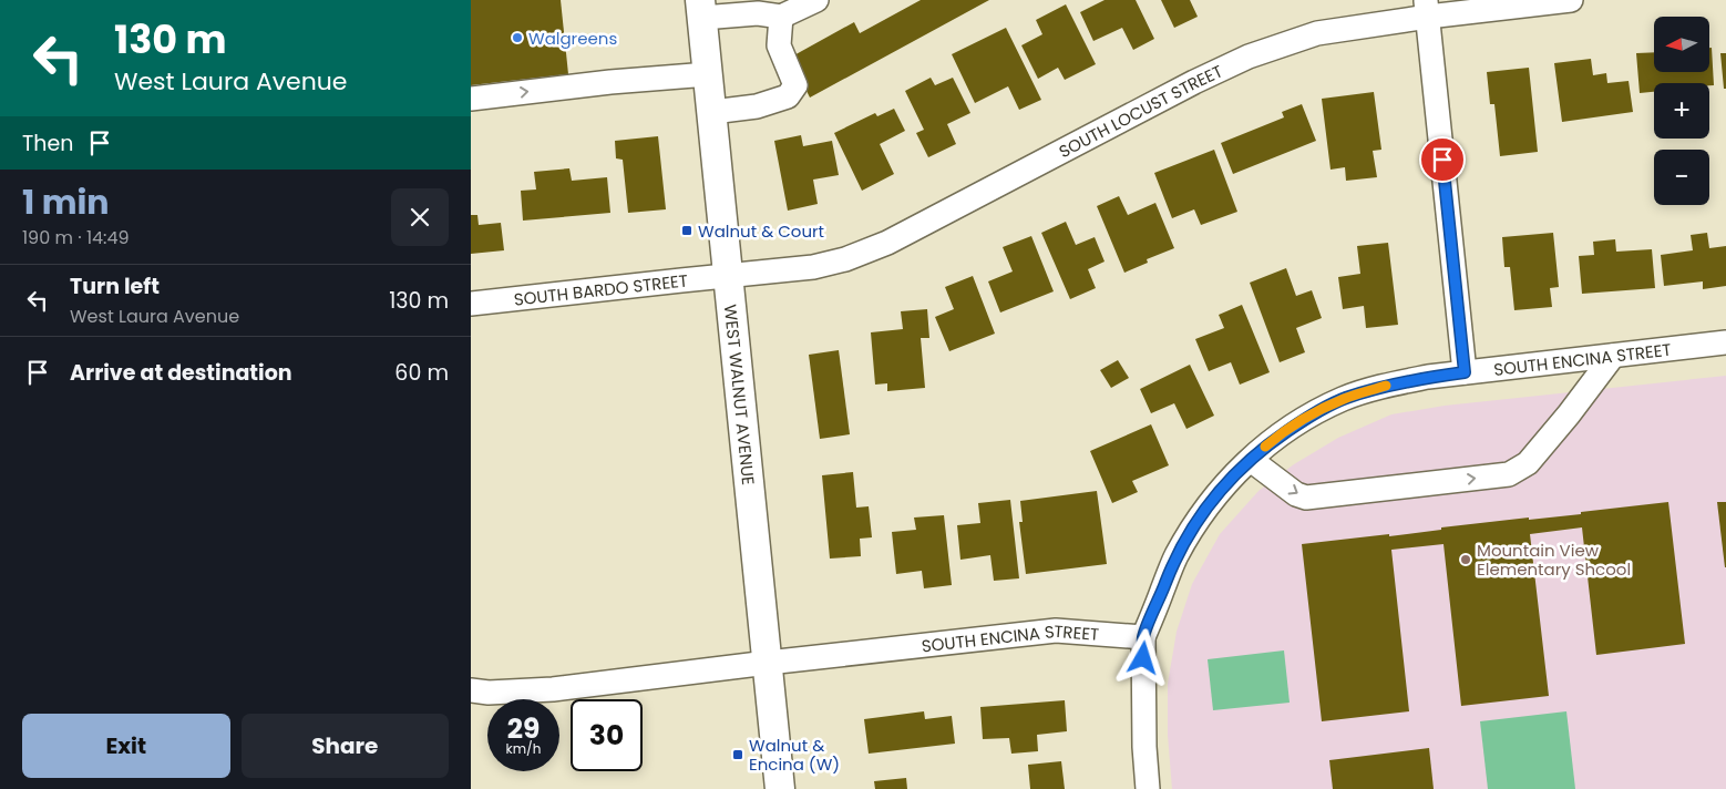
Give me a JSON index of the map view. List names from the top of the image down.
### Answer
{
  "streets": {
    "main road": ["WEST WALNUT AVENUE"],
    "street": ["SOUTH LOCUST STREET", "SOUTH BARDO STREET", "SOUTH ENCINA STREET"]
  },
  "crossings": [
    ["SOUTH LOCUST STREET", "SOUTH BARDO STREET"],
    ["SOUTH LOCUST STREET", "WEST WALNUT AVENUE"],
    ["SOUTH BARDO STREET", "WEST WALNUT AVENUE"],
    ["SOUTH ENCINA STREET", "WEST WALNUT AVENUE"]
  ],
  "places": {
    "other": ["Walgreens", "Mountain View Elementary Shcool"],
    "transit": ["Walnut & Court", "Walnut & Encina (W)"]
  },
  "north": "left",
  "page": {
    "turn": ["130 m", "West Laura Avenue"],
    "map_buttons": ["+", "−"],
    "then": "Then",
    "heading": ["1 min", "190 m · 14:49"],
    "list": [
      {
        "name": "Turn left",
        "note": "West Laura Avenue",
        "value": "130 m"
      },
      {
        "name": "Arrive at destination",
        "value": "60 m"
      }
    ],
    "speed": "29 km/h",
    "limit": "30",
    "buttons": ["Exit", "Share"]
  }
}
